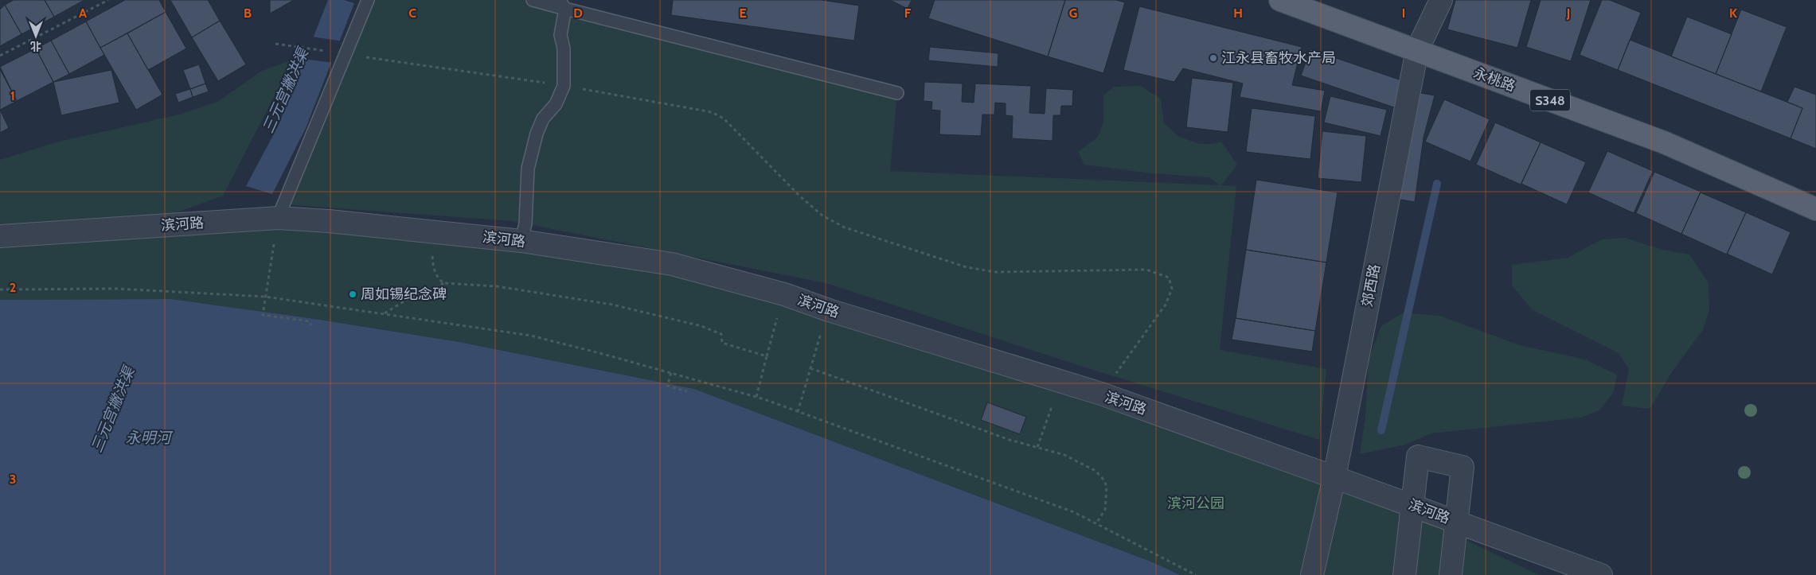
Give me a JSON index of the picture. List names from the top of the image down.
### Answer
{
  "streets": {
    "main road": ["永桃路", "S348"],
    "street": ["滨河路", "郊西路"]
  },
  "crossings": [
    ["永桃路", "郊西路"],
    ["滨河路", "郊西路"]
  ],
  "water": ["三元宫撇洪渠", "永明河"],
  "parks": ["滨河公园"],
  "places": ["江永县畜牧水产局", "周如锡纪念碑"],
  "north": "bottom",
  "grid": {
    "columns": [
      "A",
      "B",
      "C",
      "D",
      "E",
      "F",
      "G",
      "H",
      "I",
      "J",
      "K"
    ],
    "rows": ["1", "2", "3"]
  }
}
